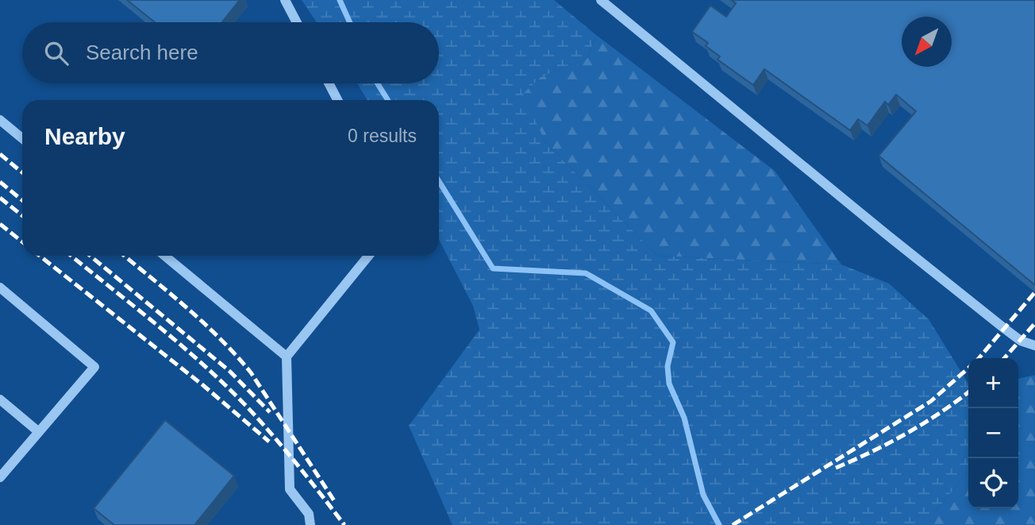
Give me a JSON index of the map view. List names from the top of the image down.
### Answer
{
  "north": "bottom left",
  "page": {
    "search": "Search here",
    "heading": ["Nearby", "0 results"],
    "map_buttons": ["+", "−"]
  }
}
